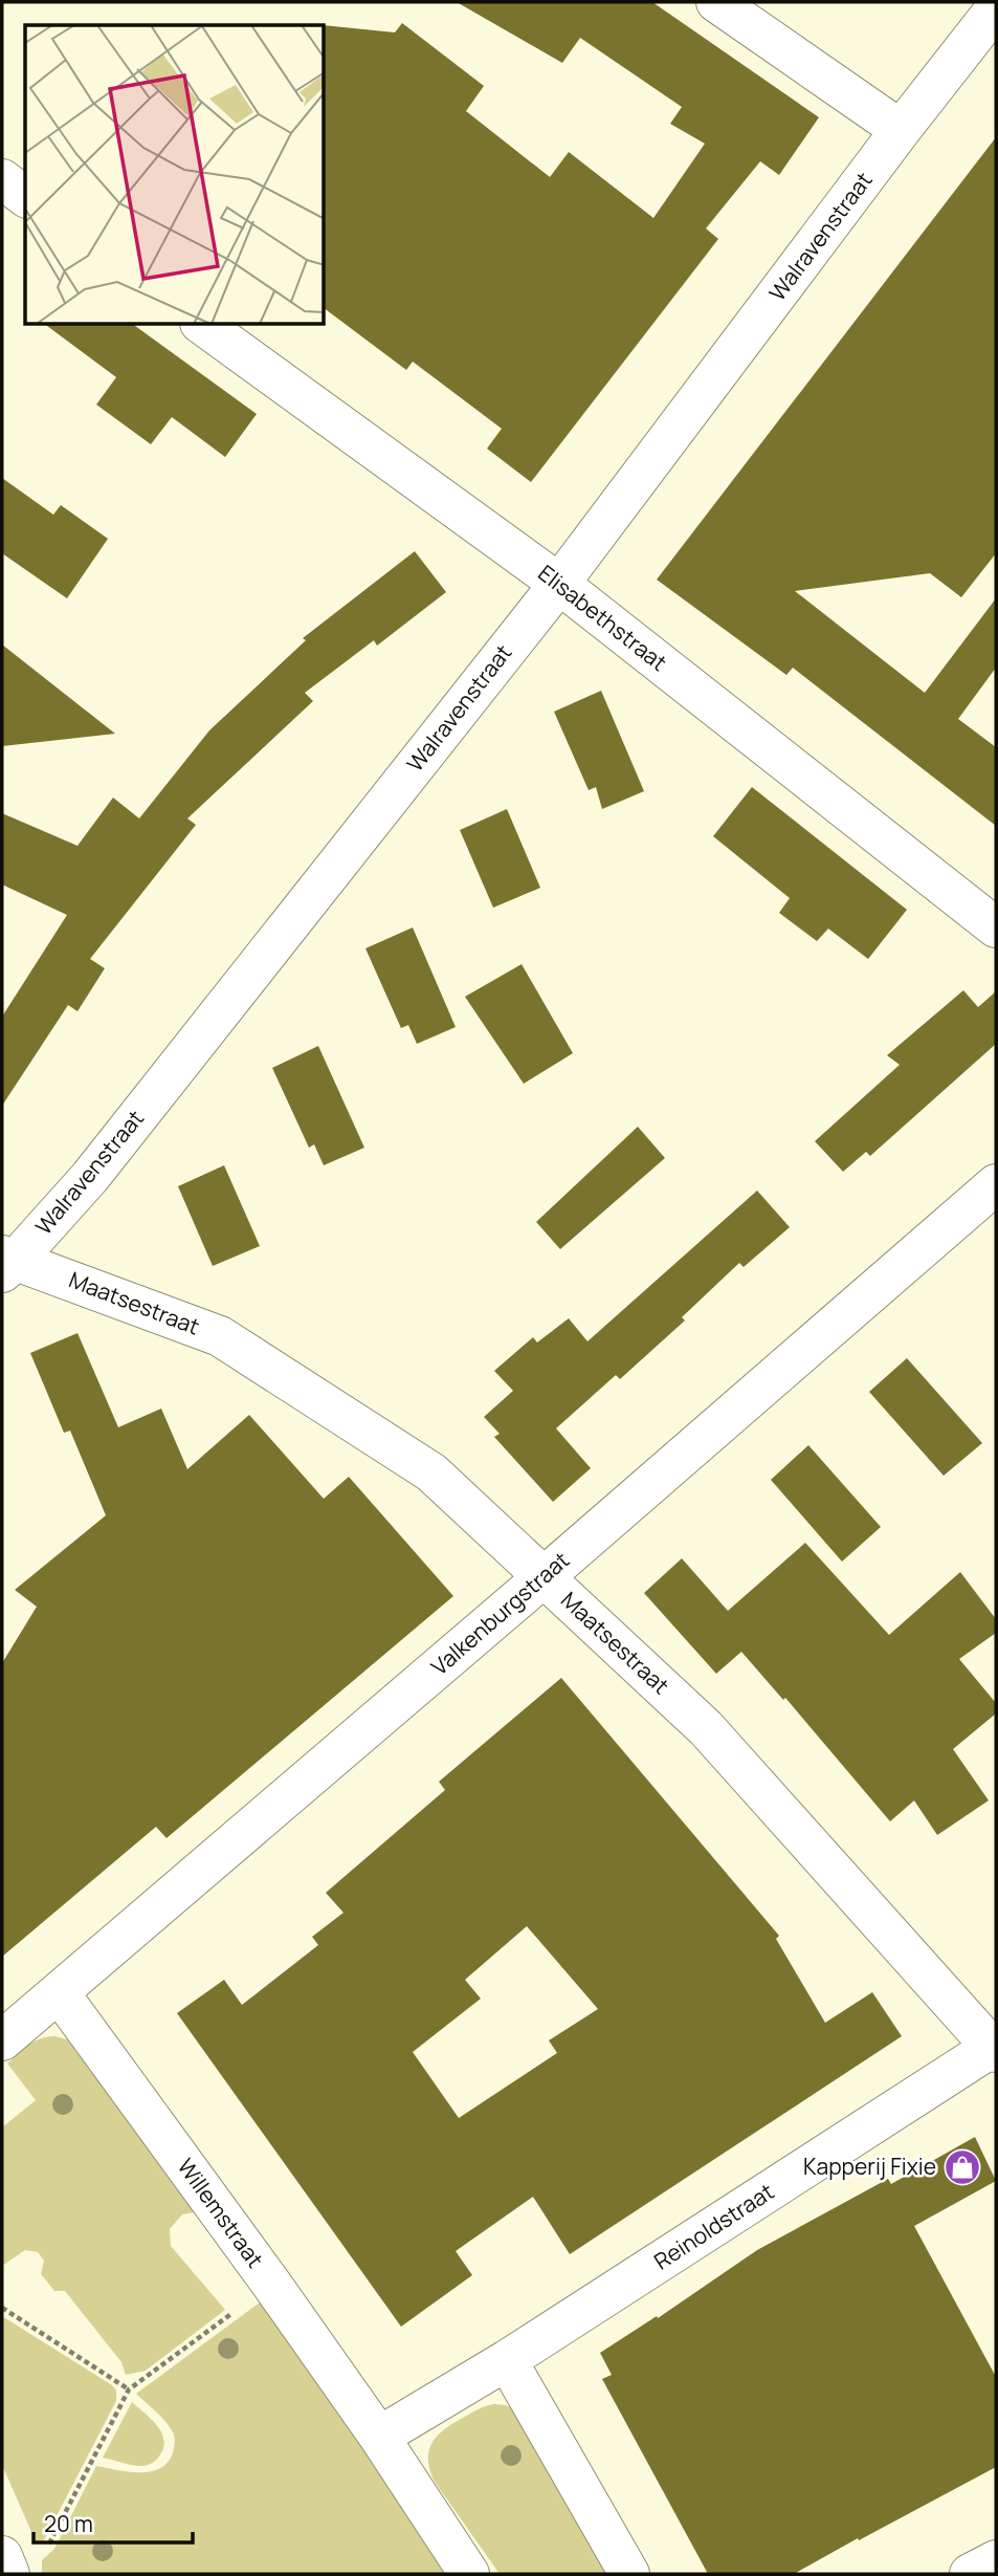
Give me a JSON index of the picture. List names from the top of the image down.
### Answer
{
  "streets": {
    "street": [
      "Walravenstraat",
      "Elisabethstraat",
      "Maatsestraat",
      "Valkenburgstraat",
      "Willemstraat",
      "Reinoldstraat"
    ]
  },
  "crossings": [
    ["Walravenstraat", "Elisabethstraat"],
    ["Walravenstraat", "Maatsestraat"],
    ["Maatsestraat", "Valkenburgstraat"],
    ["Maatsestraat", "Reinoldstraat"],
    ["Valkenburgstraat", "Willemstraat"]
  ],
  "places": {
    "shop": ["Kapperij Fixie"]
  },
  "scale_bar": "20 m"
}
